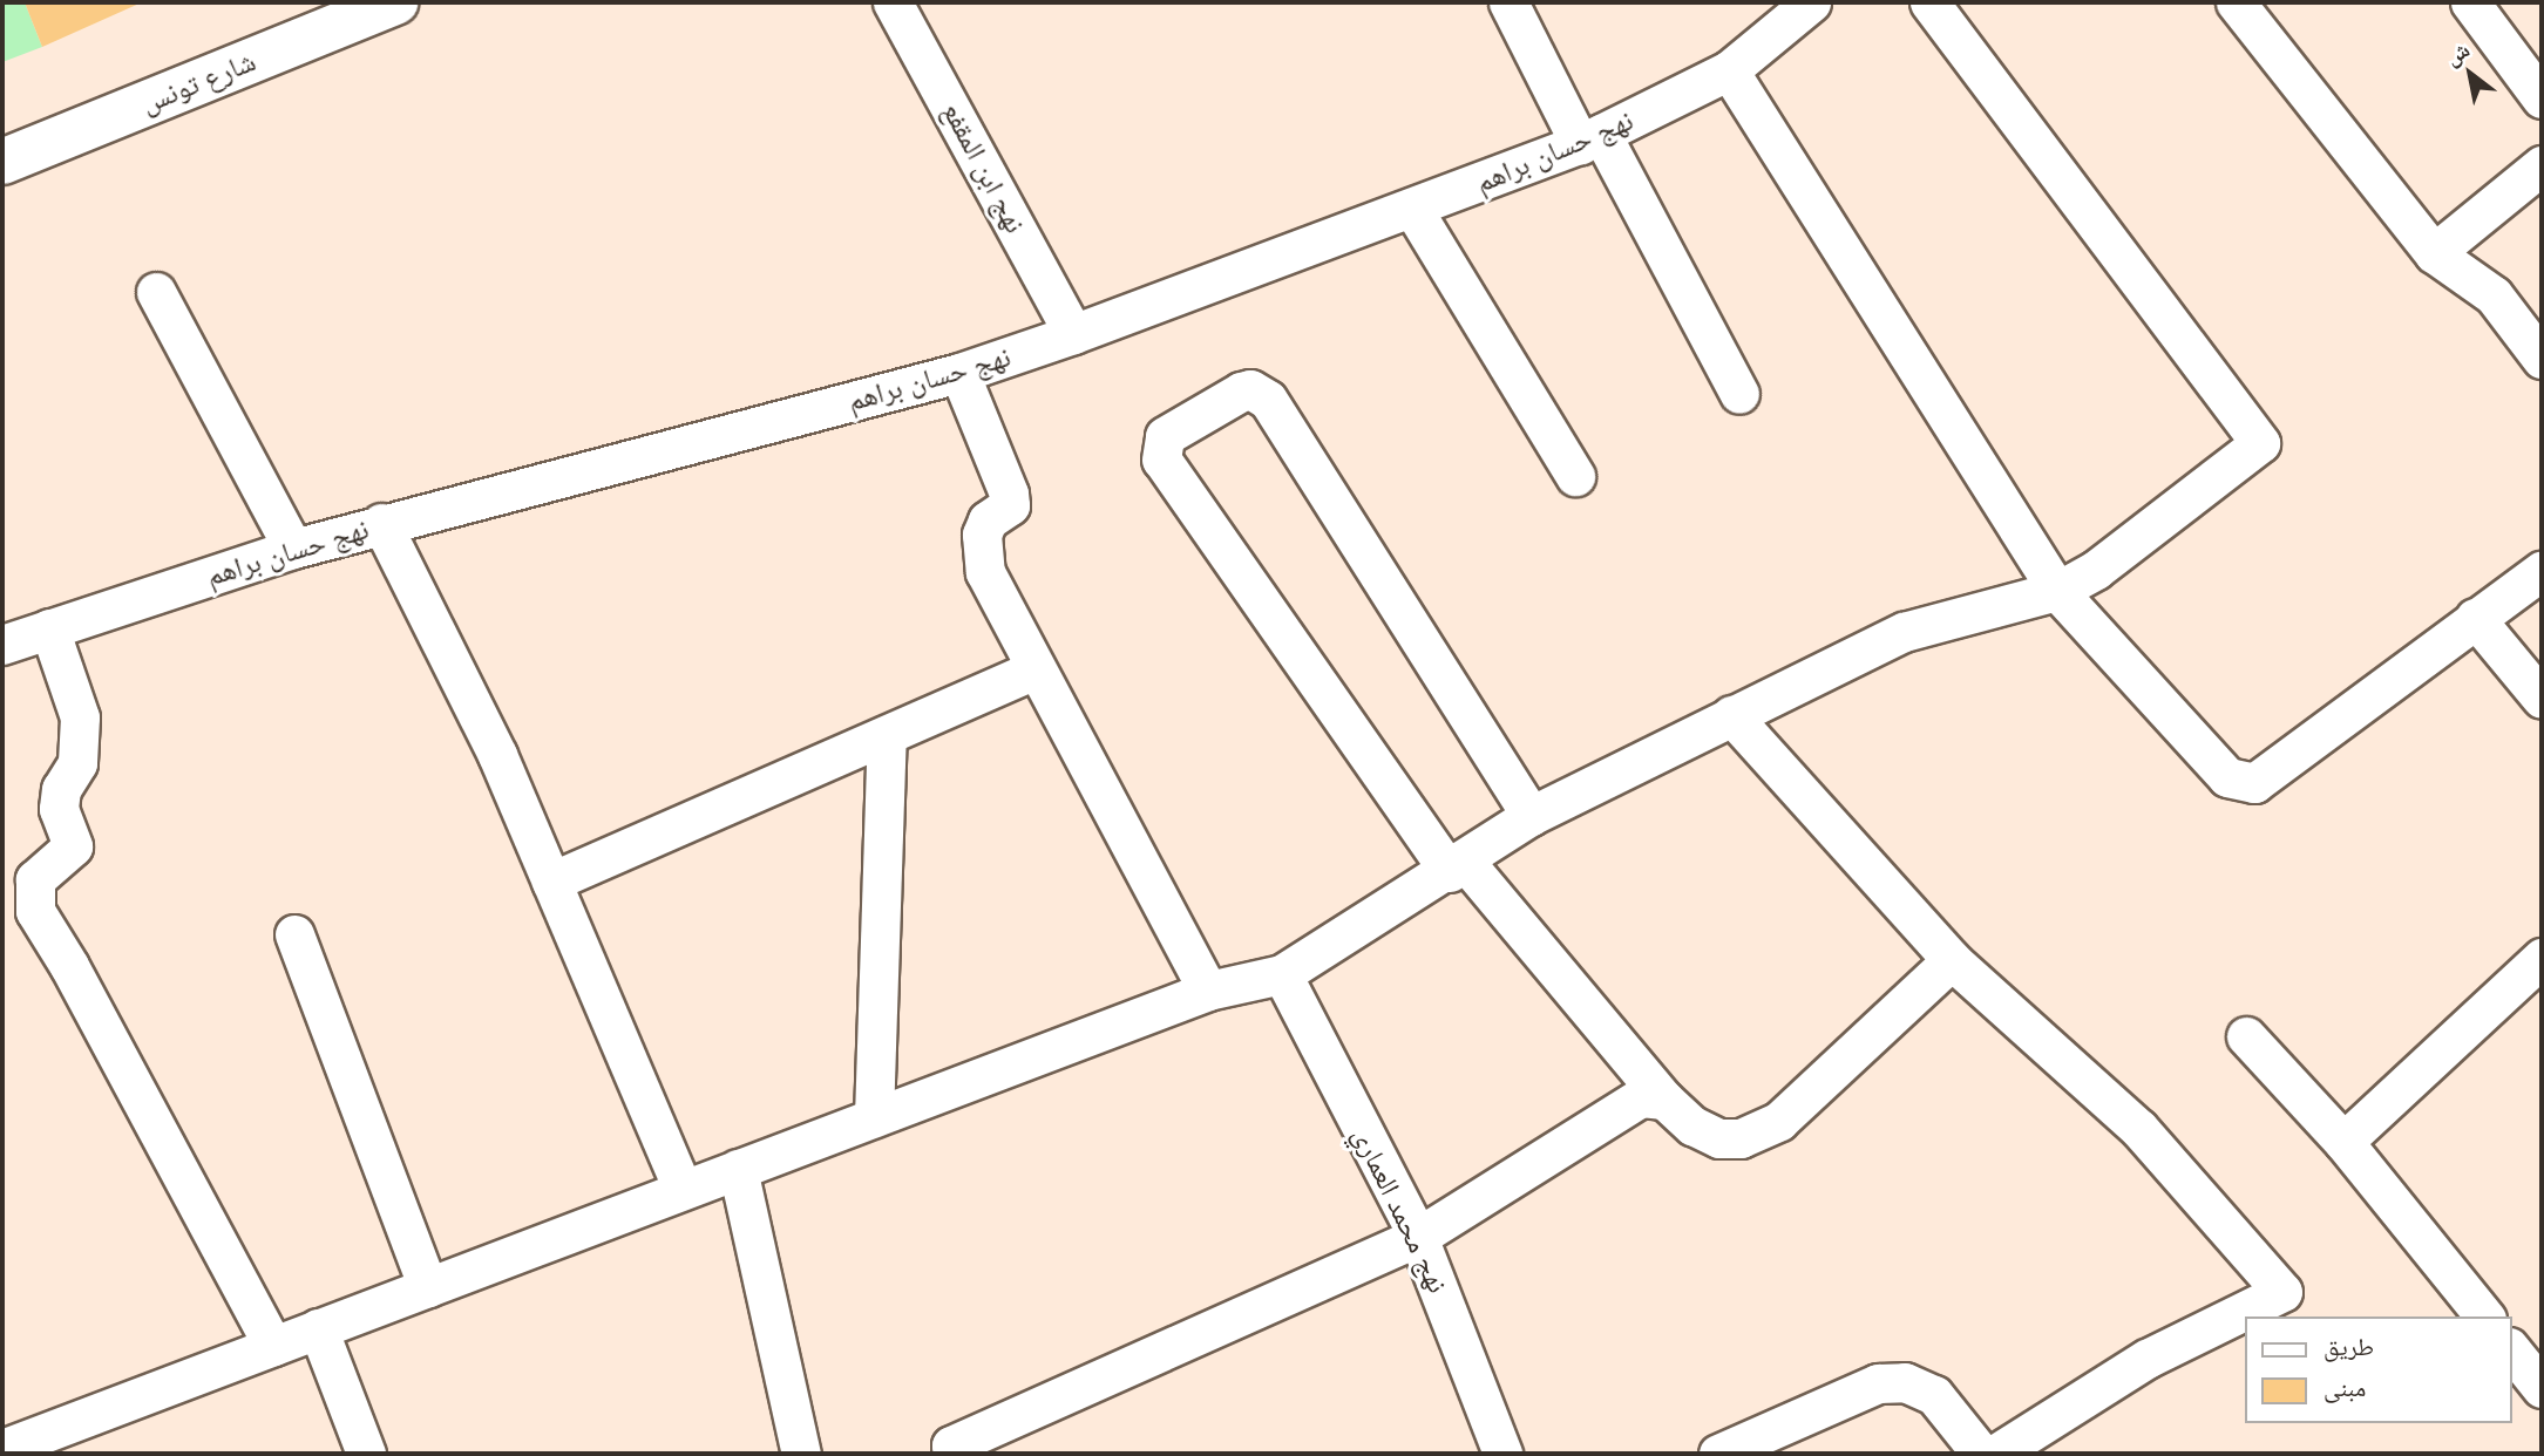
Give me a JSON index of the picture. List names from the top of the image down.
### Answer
{
  "streets": {
    "main road": ["شارع تونس"],
    "street": ["نهج حسان براهم", "نهج ابن المقفع", "نهج محمد العماري"]
  },
  "crossings": [
    ["نهج حسان براهم", "نهج ابن المقفع"]
  ],
  "legend": ["طريق", "مبنى"],
  "north": "top left"
}
